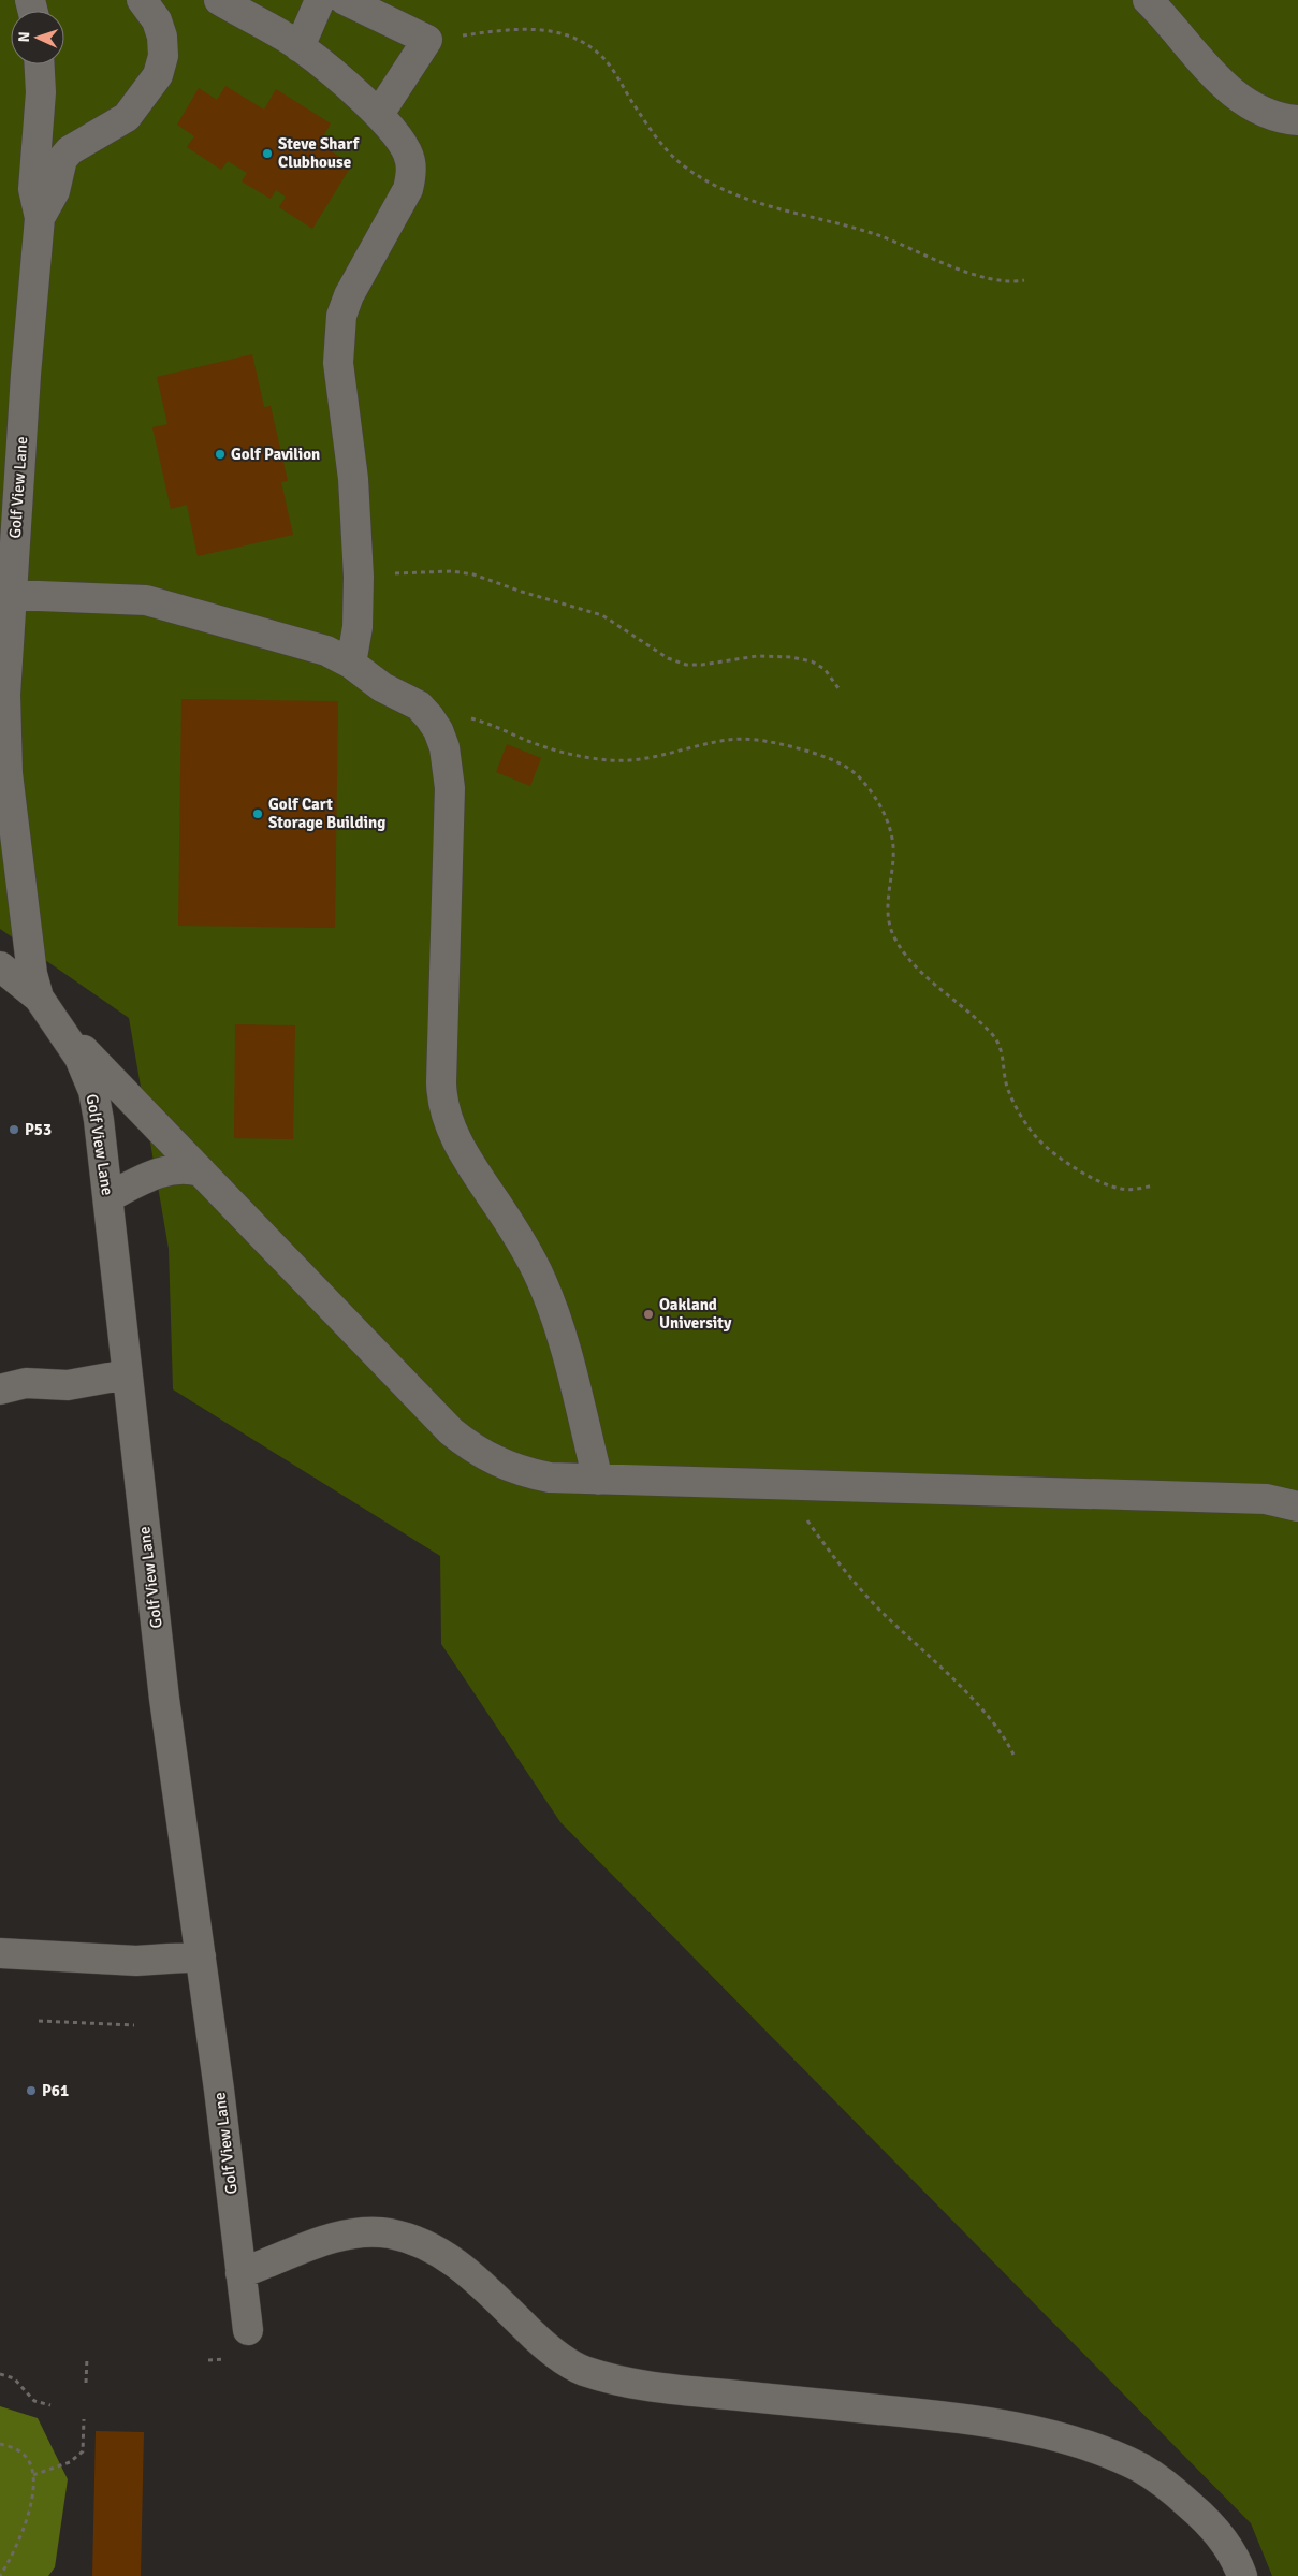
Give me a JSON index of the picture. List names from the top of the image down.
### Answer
{
  "streets": {
    "street": ["Golf View Lane"]
  },
  "places": [
    "Steve Sharf Clubhouse",
    "Golf Pavilion",
    "Golf Cart Storage Building",
    "P53",
    "Oakland University",
    "P61"
  ],
  "north": "left"
}
